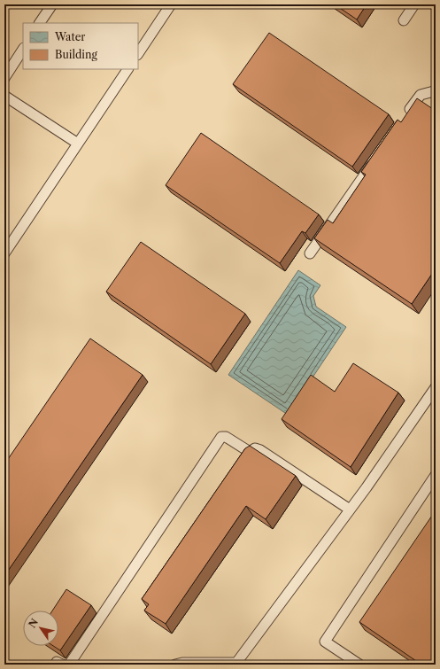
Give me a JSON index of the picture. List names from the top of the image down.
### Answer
{
  "legend": ["Water", "Building"],
  "north": "top left"
}
